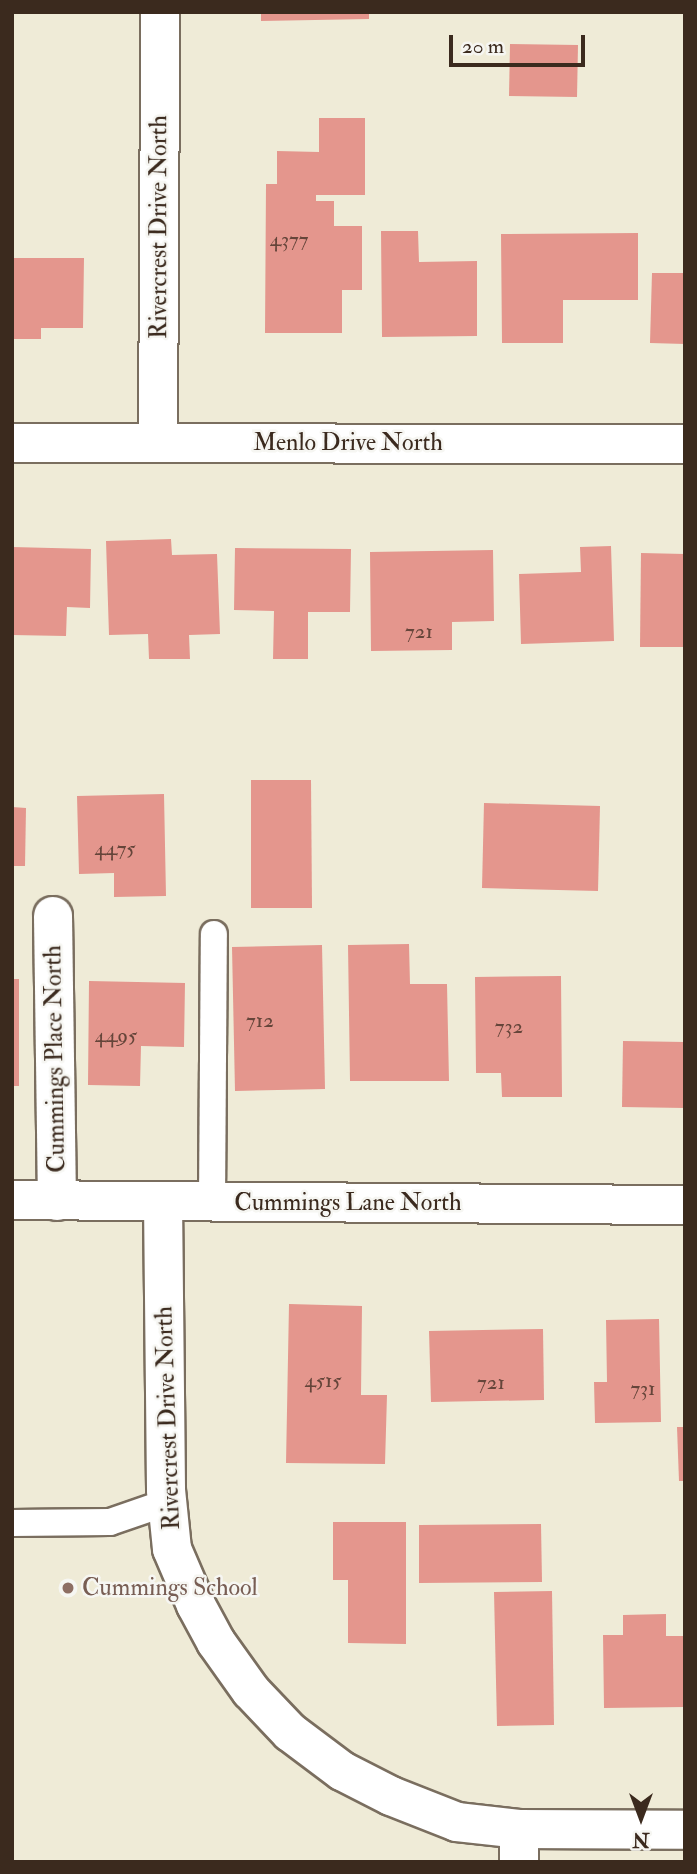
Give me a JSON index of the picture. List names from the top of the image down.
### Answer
{
  "streets": {
    "street": [
      "Rivercrest Drive North",
      "Menlo Drive North",
      "Cummings Place North",
      "Cummings Lane North"
    ]
  },
  "crossings": [
    ["Rivercrest Drive North", "Menlo Drive North"],
    ["Rivercrest Drive North", "Cummings Lane North"],
    ["Cummings Place North", "Cummings Lane North"]
  ],
  "places": ["Cummings School"],
  "house_numbers": [
    "4377",
    "721",
    "4475",
    "712",
    "732",
    "4495",
    "4515",
    "721",
    "731"
  ],
  "scale_bar": "20 m",
  "north": "bottom"
}
